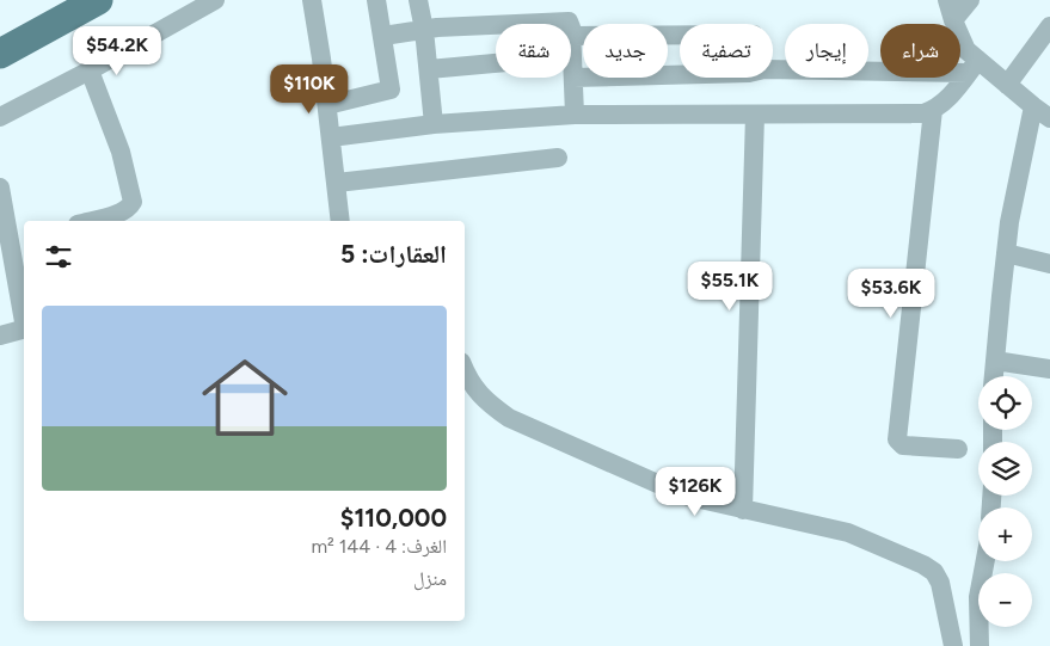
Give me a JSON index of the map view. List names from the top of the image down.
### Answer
{
  "page": {
    "chip": [
      "شراء",
      "إيجار",
      "تصفية",
      "جديد",
      "شقة"
    ],
    "price": [
      "$54.2K",
      "$110K",
      "$55.1K",
      "$53.6K",
      "$126K"
    ],
    "heading": "العقارات: 5",
    "list": [
      {
        "name": "$110,000",
        "note": "الغرف: 4 · 144 m² · منزل"
      }
    ],
    "map_buttons": ["+", "−"]
  }
}
